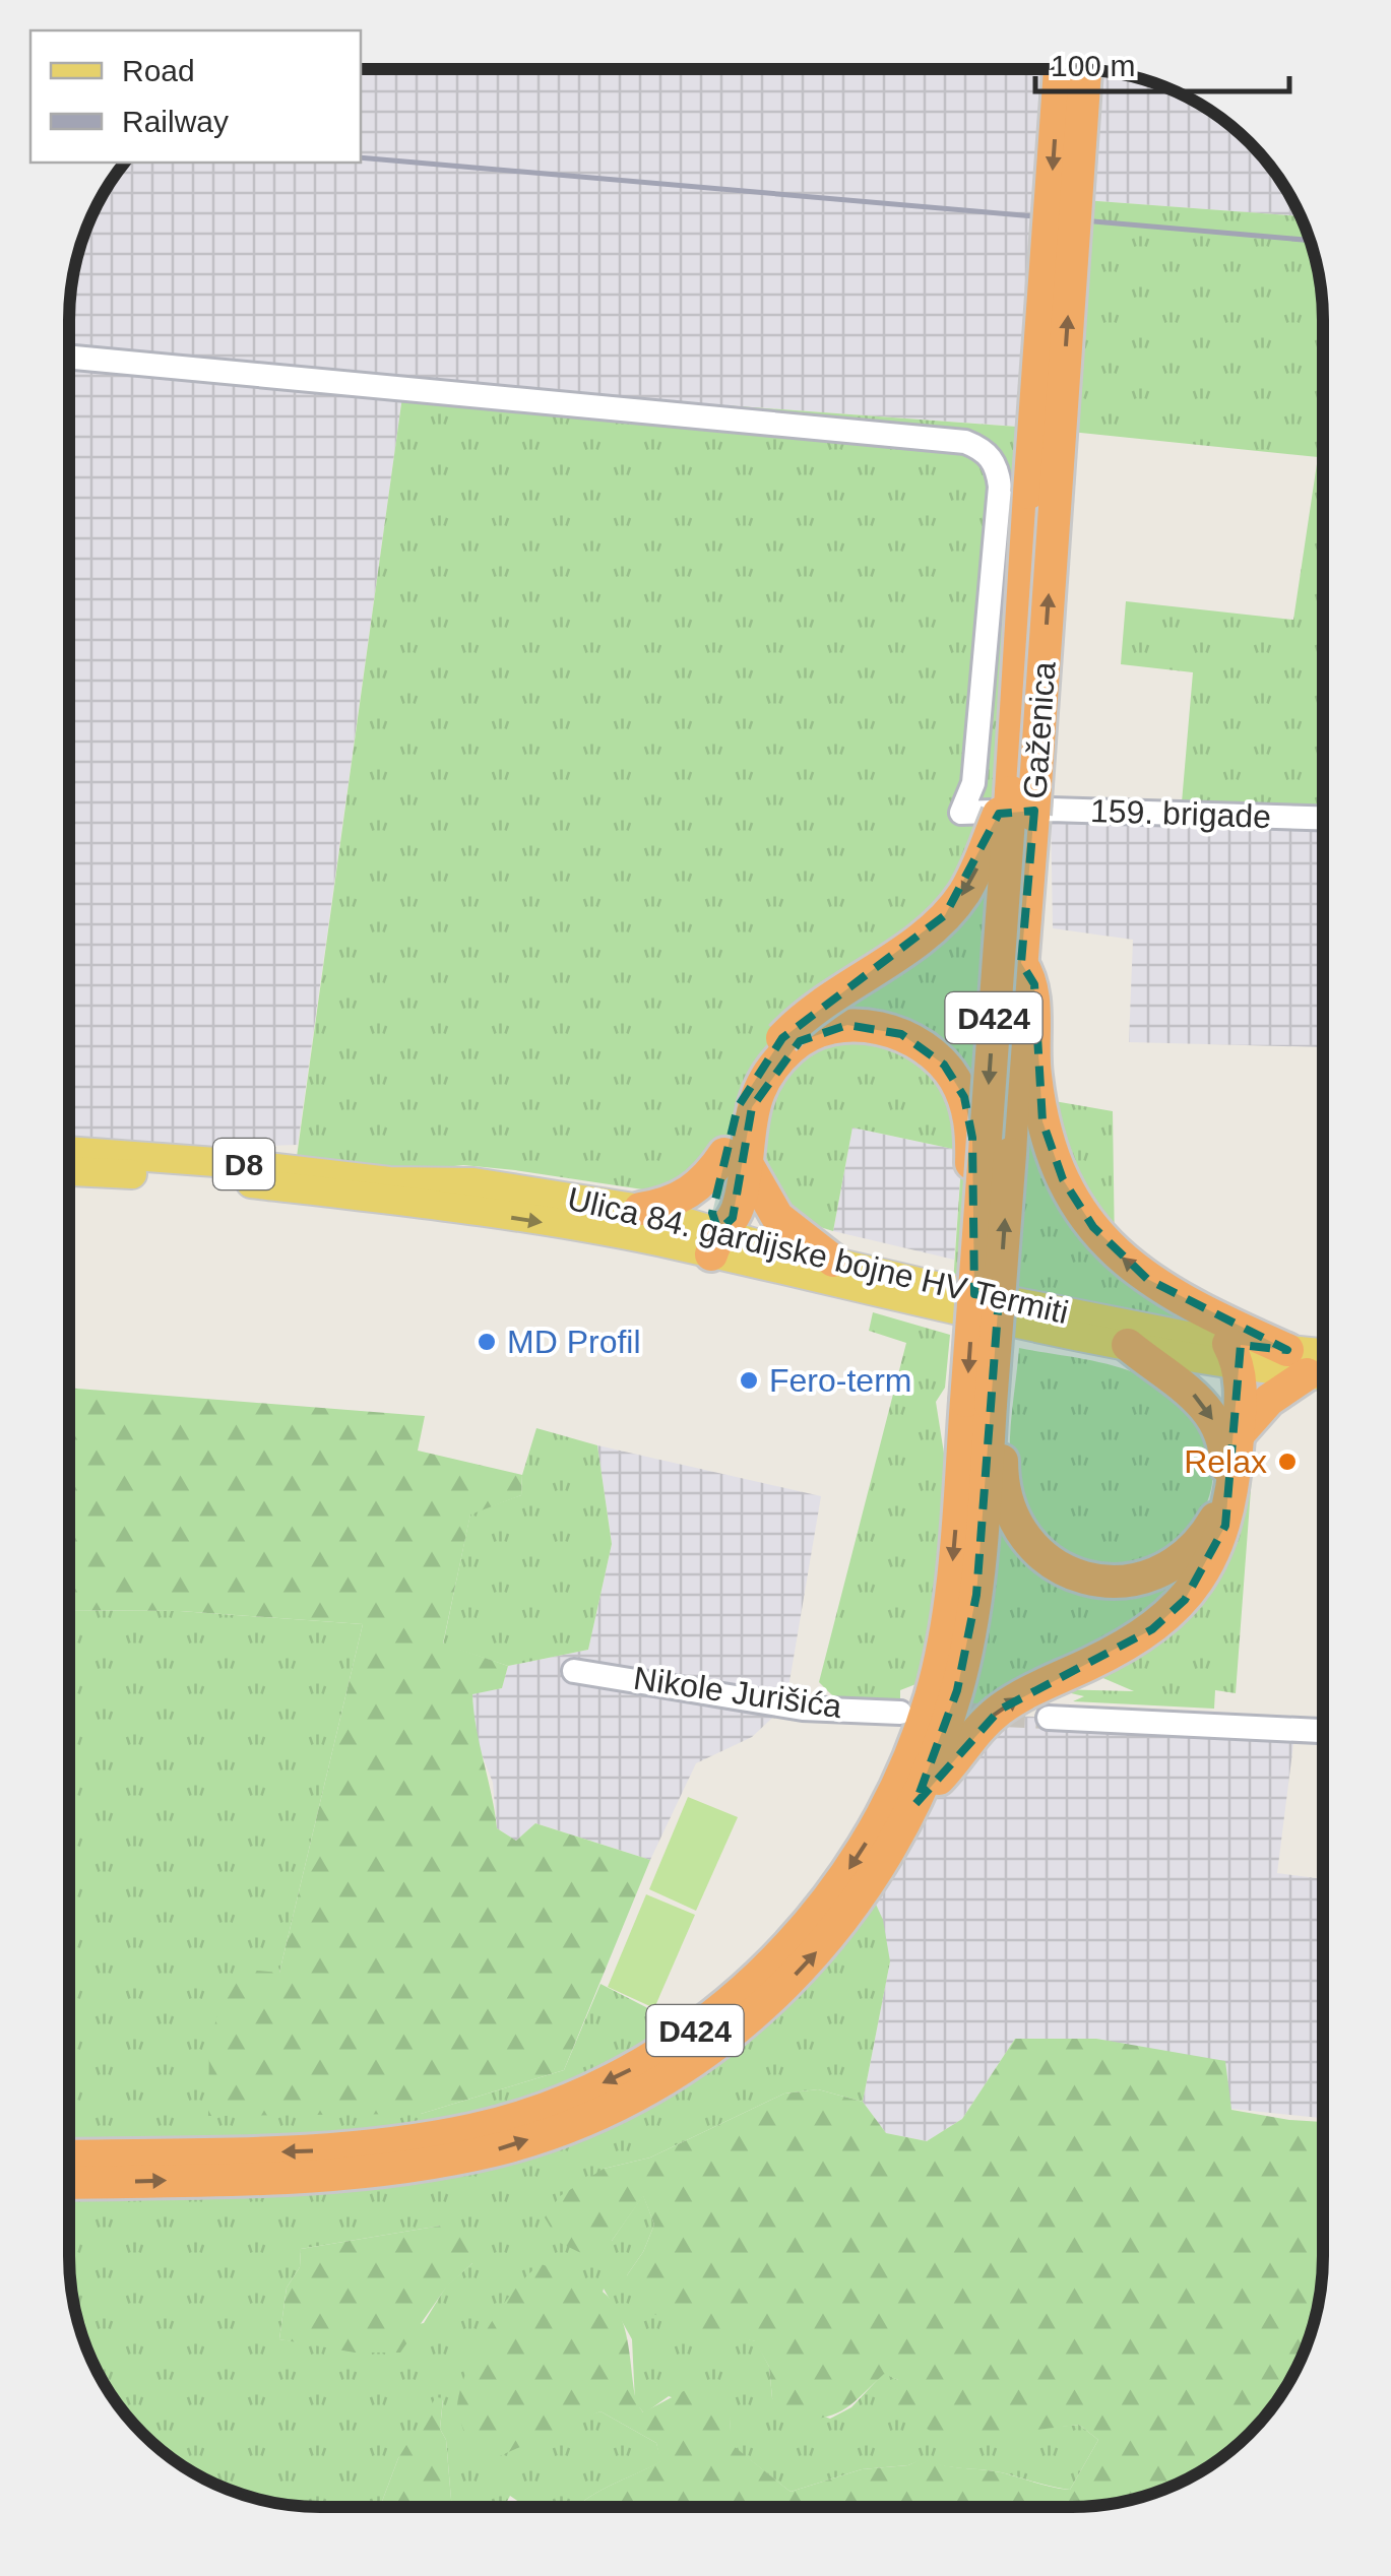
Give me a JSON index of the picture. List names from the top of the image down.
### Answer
{
  "streets": {
    "highway": ["Gaženica", "D424"],
    "main road": ["D8", "Ulica 84. gardijske bojne HV Termiti"],
    "street": ["159. brigade", "Nikole Jurišića"]
  },
  "crossings": [
    ["Gaženica", "D424"]
  ],
  "places": ["MD Profil", "Fero-term", "Relax"],
  "legend": ["Road", "Railway"],
  "scale_bar": "100 m"
}
